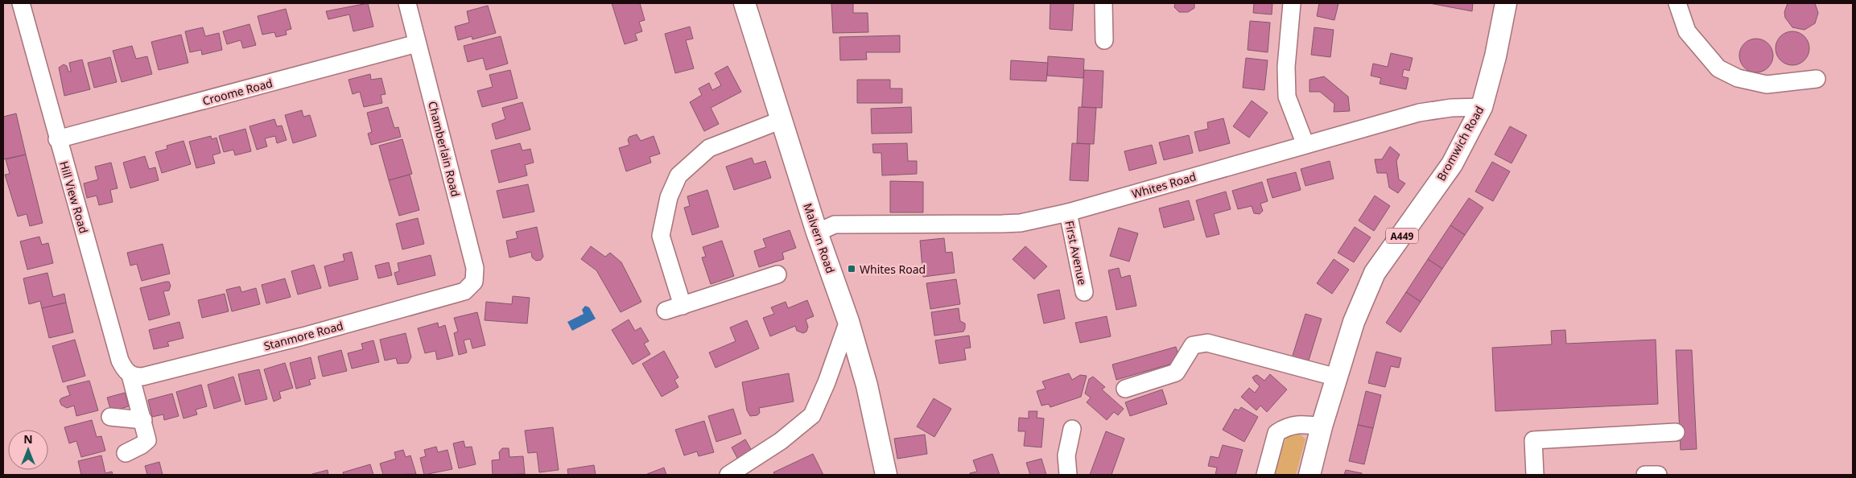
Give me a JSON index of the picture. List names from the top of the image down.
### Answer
{
  "streets": {
    "main road": ["Bromwich Road", "A449", "Malvern Road"],
    "street": [
      "Croome Road",
      "Chamberlain Road",
      "Whites Road",
      "Hill View Road",
      "First Avenue",
      "Stanmore Road"
    ]
  },
  "crossings": [
    ["Croome Road", "Chamberlain Road"],
    ["Croome Road", "Hill View Road"],
    ["Bromwich Road", "Whites Road"],
    ["Chamberlain Road", "Stanmore Road"],
    ["Whites Road", "Malvern Road"],
    ["Whites Road", "First Avenue"],
    ["Hill View Road", "Stanmore Road"]
  ],
  "places": {
    "transit": ["Whites Road"]
  },
  "north": "top"
}
